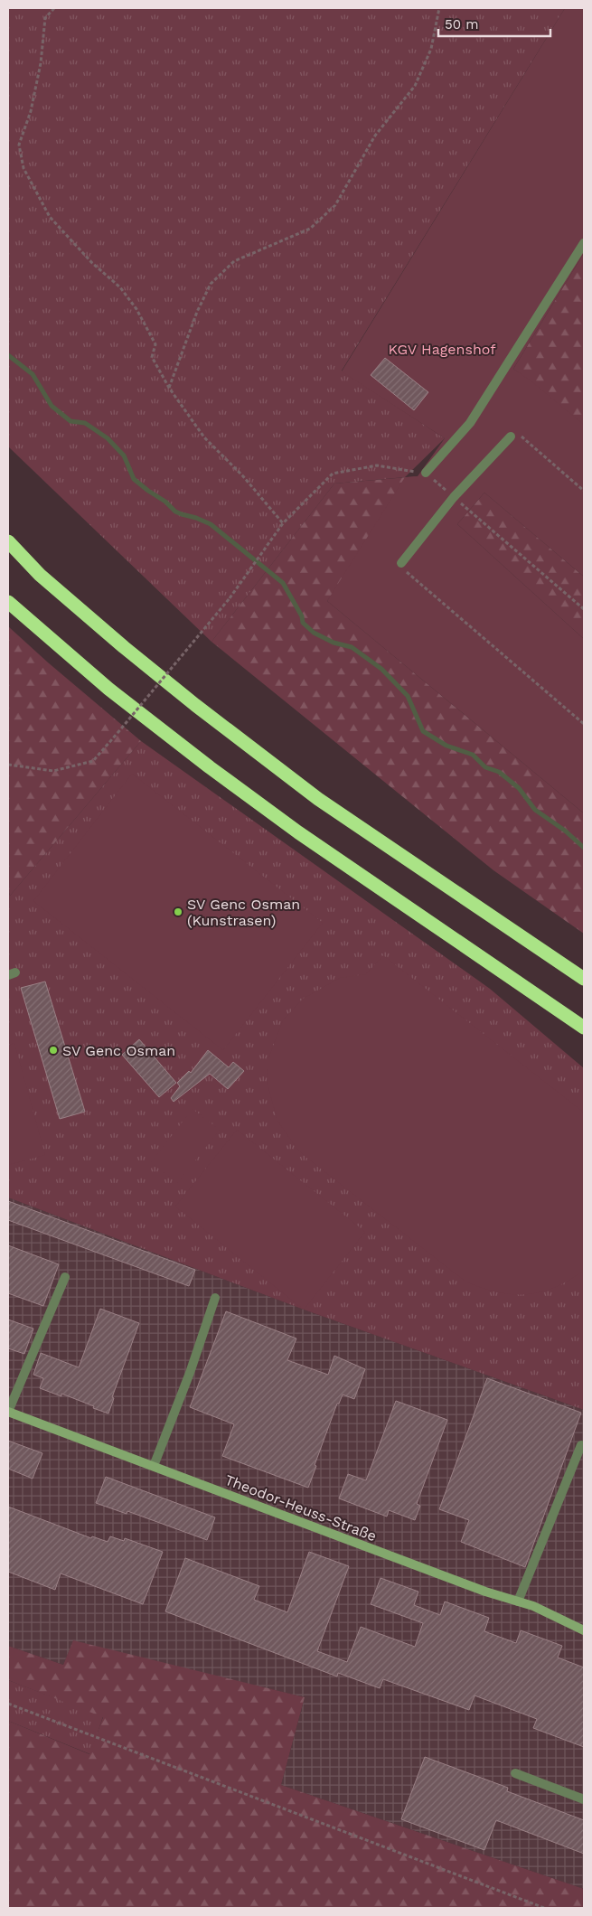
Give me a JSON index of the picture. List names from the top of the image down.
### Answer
{
  "streets": {
    "street": ["Theodor-Heuss-Straße"]
  },
  "parks": ["KGV Hagenshof"],
  "places": ["SV Genc Osman (Kunstrasen)", "SV Genc Osman"],
  "scale_bar": "50 m"
}
